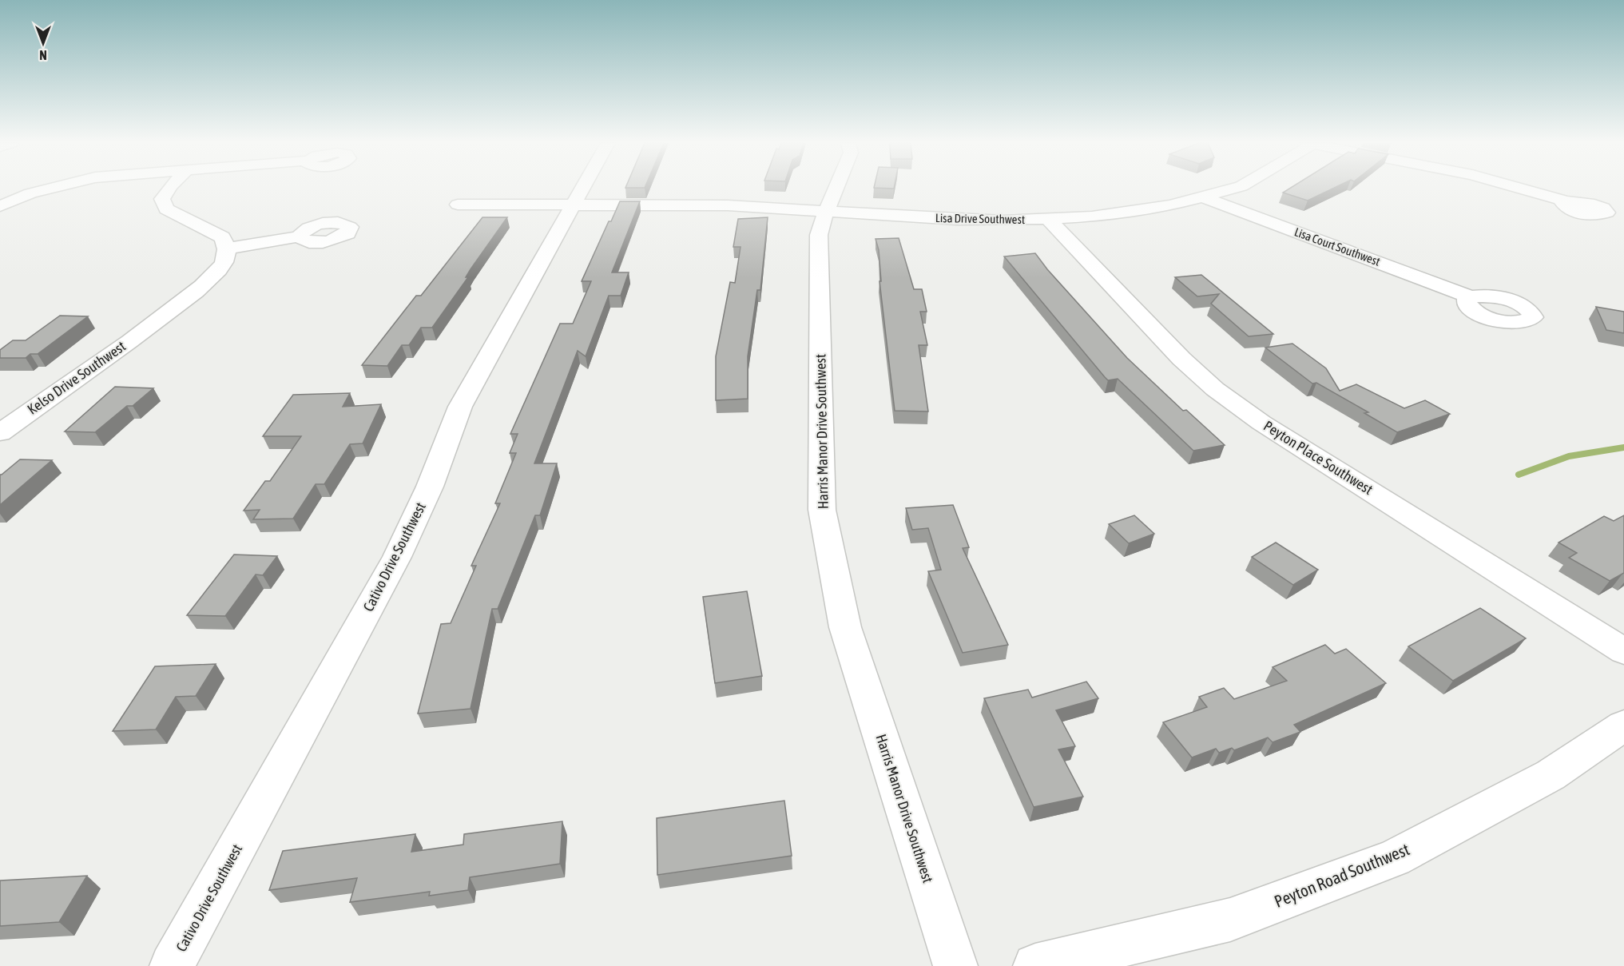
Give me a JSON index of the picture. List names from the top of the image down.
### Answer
{
  "streets": {
    "street": [
      "Lisa Drive Southwest",
      "Lisa Court Southwest",
      "Kelso Drive Southwest",
      "Harris Manor Drive Southwest",
      "Peyton Place Southwest",
      "Cativo Drive Southwest",
      "Peyton Road Southwest"
    ]
  },
  "crossings": [
    ["Lisa Drive Southwest", "Lisa Court Southwest"],
    ["Lisa Drive Southwest", "Harris Manor Drive Southwest"],
    ["Lisa Drive Southwest", "Peyton Place Southwest"],
    ["Lisa Drive Southwest", "Cativo Drive Southwest"]
  ],
  "north": "bottom"
}
